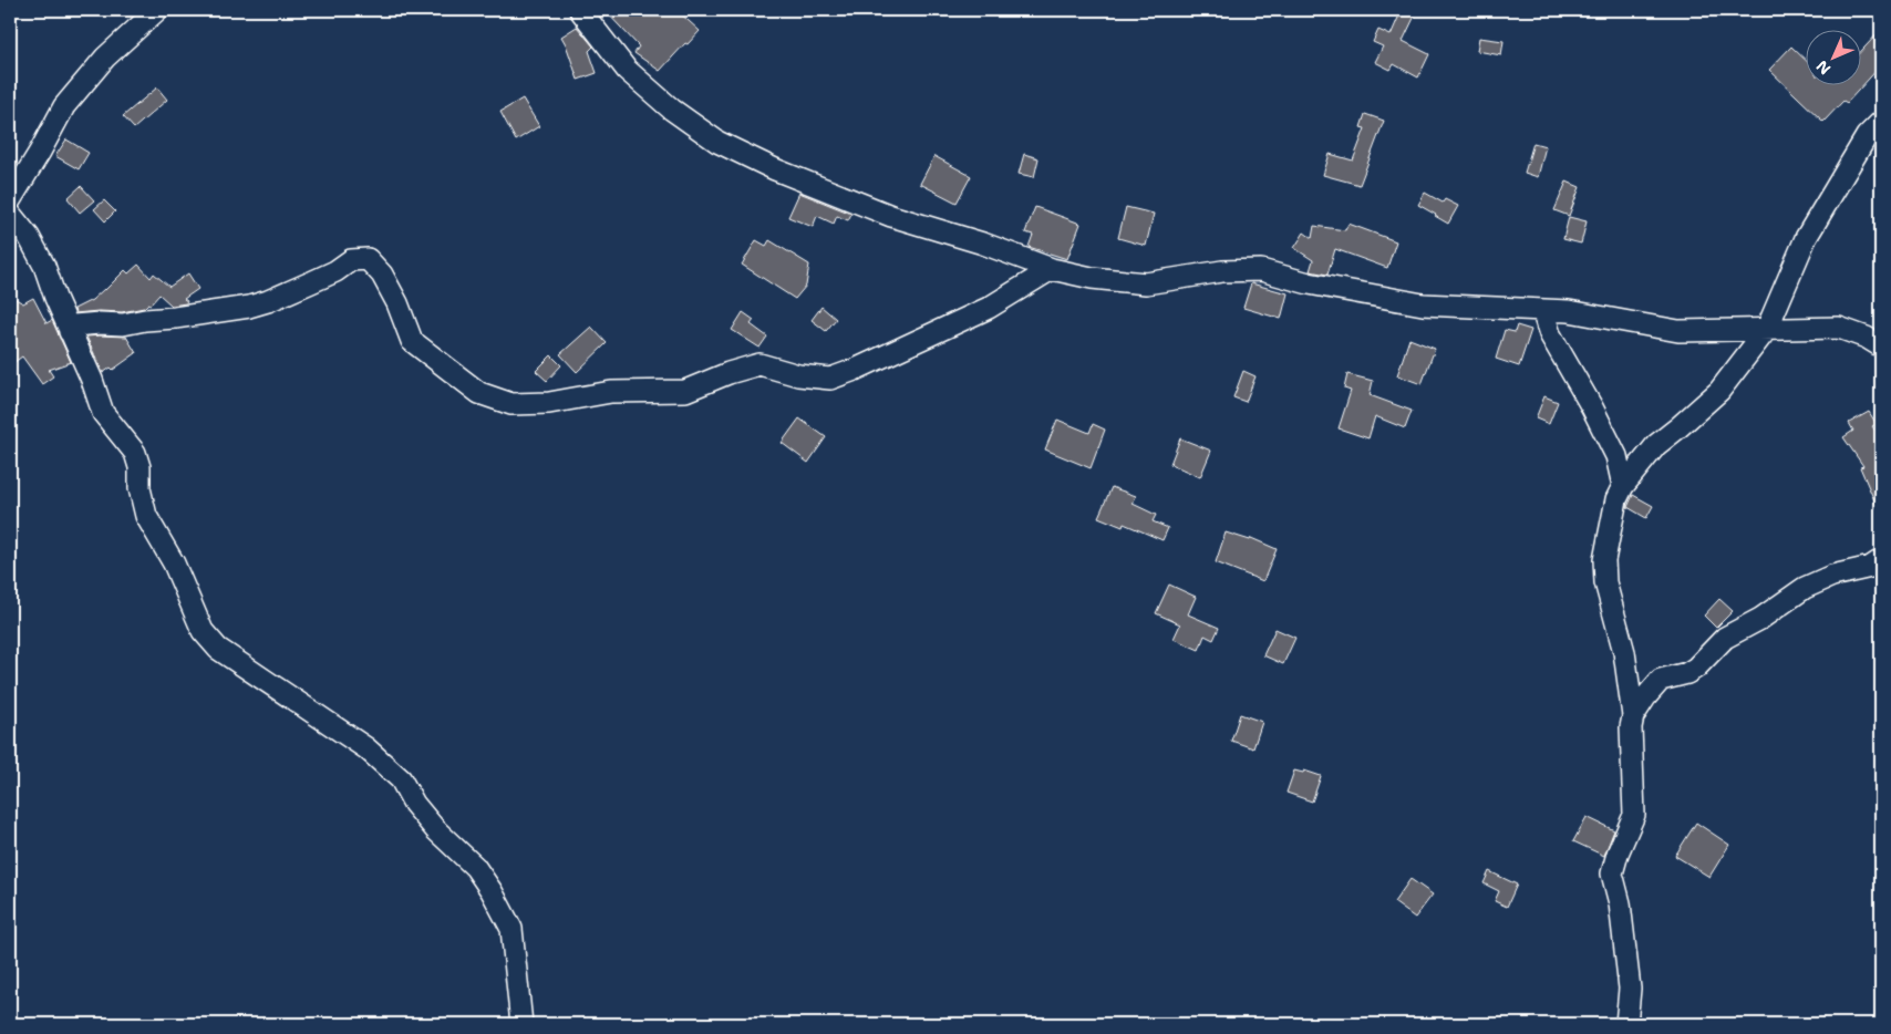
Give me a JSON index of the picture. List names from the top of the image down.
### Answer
{
  "north": "bottom left"
}
